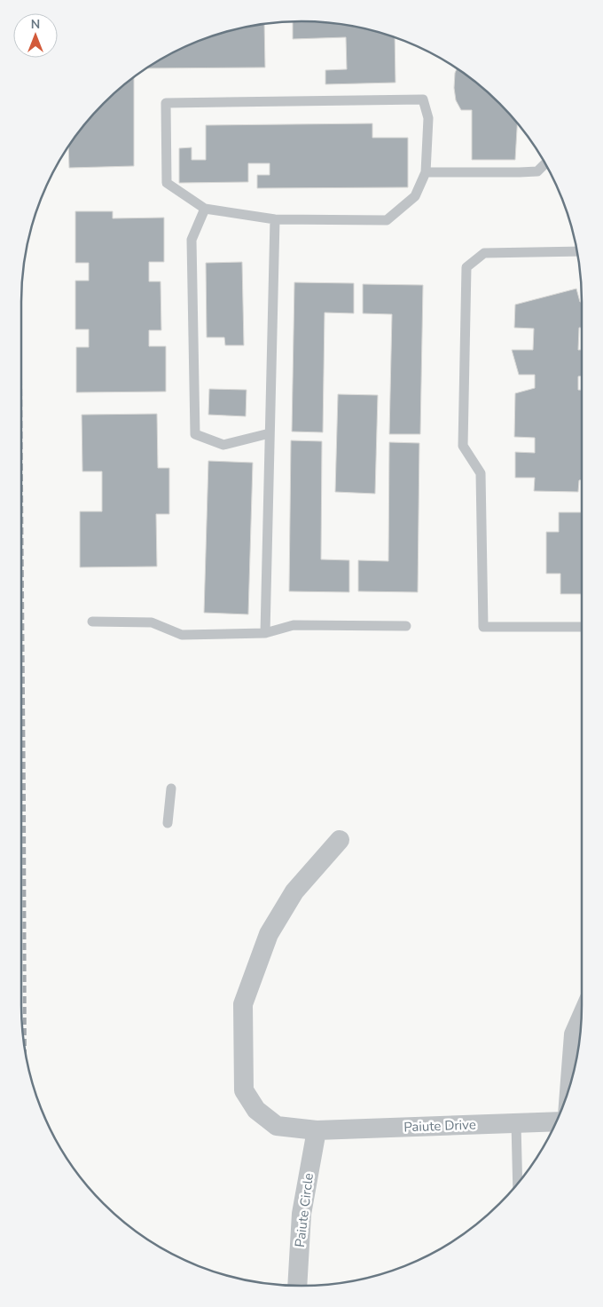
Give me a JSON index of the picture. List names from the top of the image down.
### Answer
{
  "streets": {
    "street": ["Paiute Drive", "Paiute Circle"]
  },
  "crossings": [
    ["Paiute Drive", "Paiute Circle"]
  ],
  "north": "top"
}
